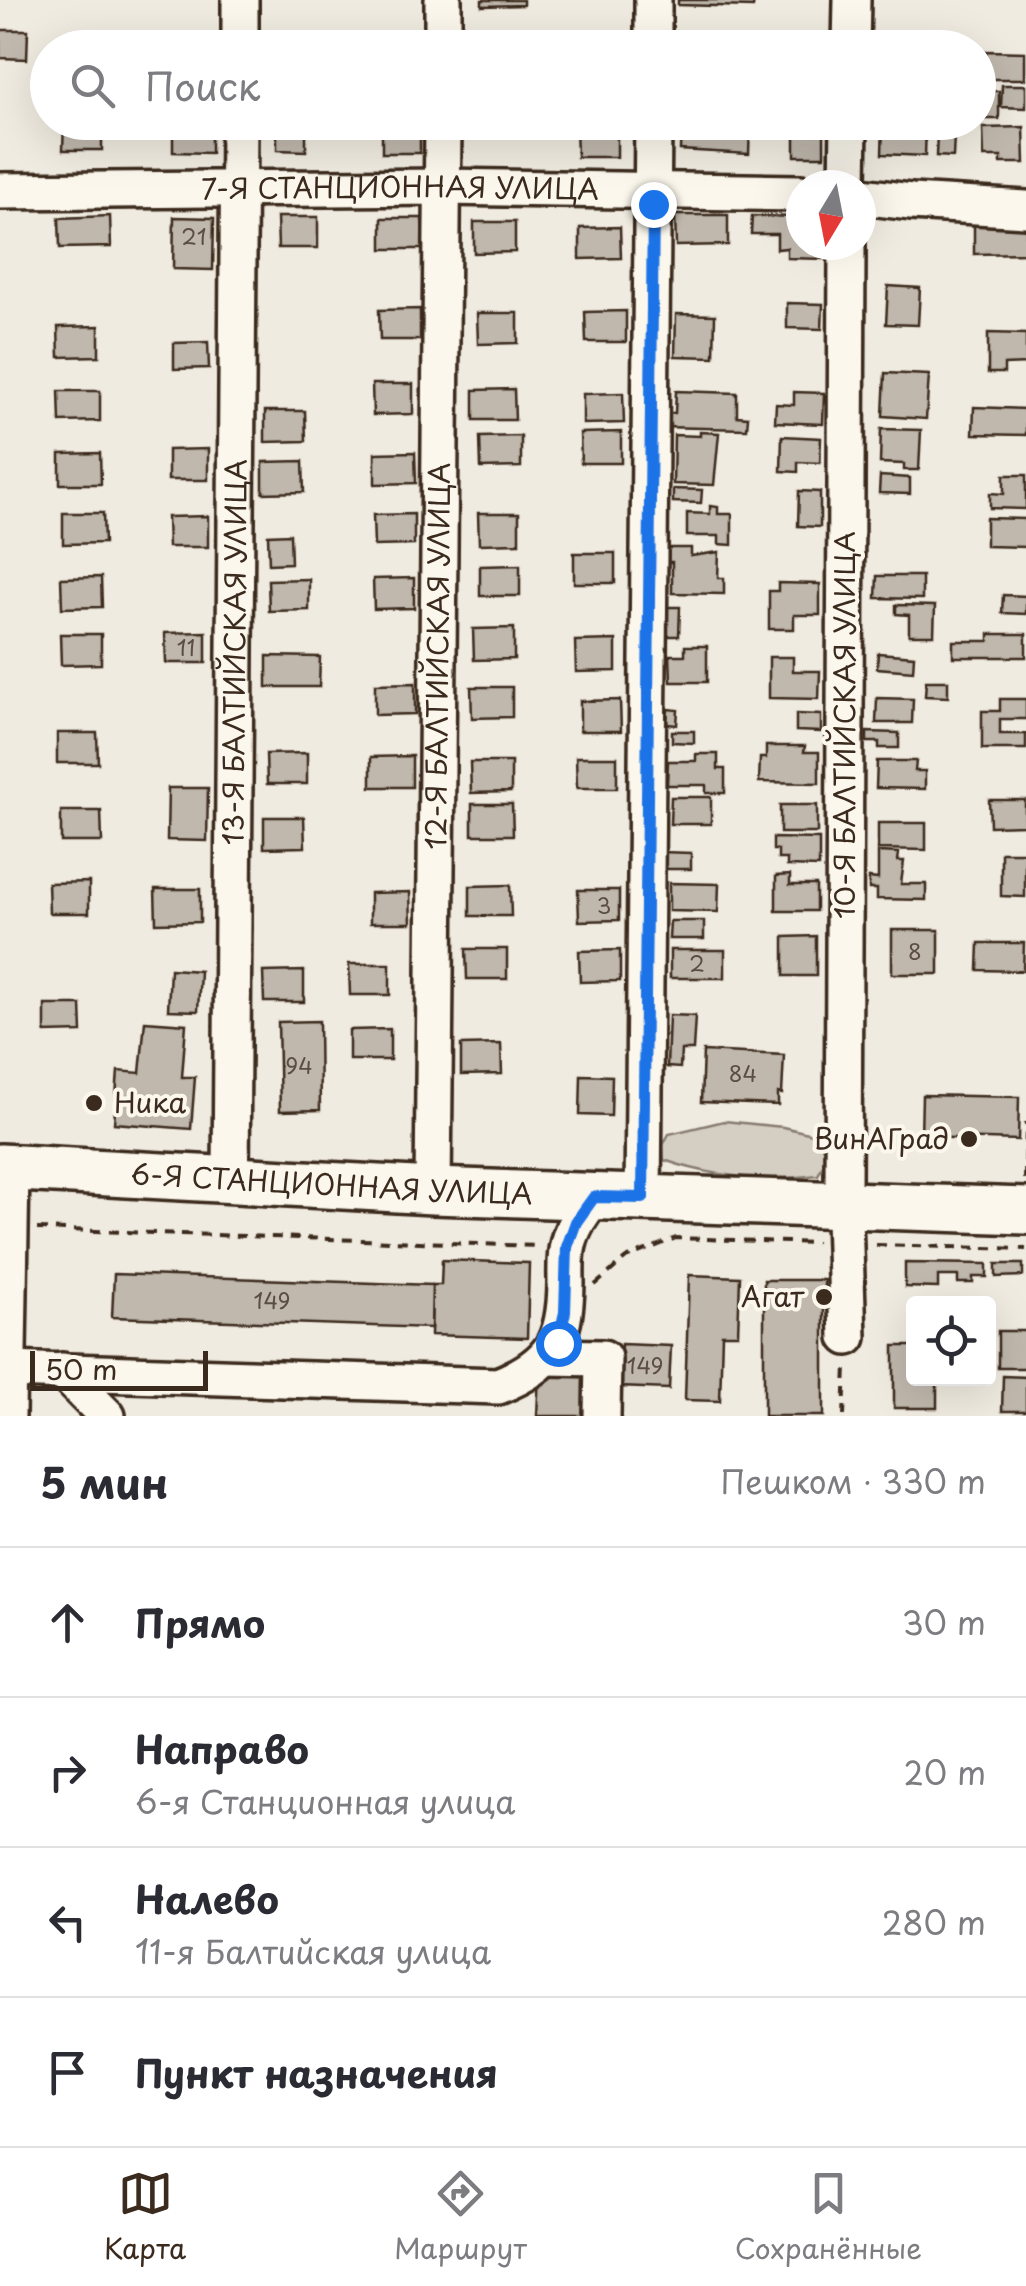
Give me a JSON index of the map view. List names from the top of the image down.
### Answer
{
  "streets": {
    "main road": ["6-Я СТАНЦИОННАЯ УЛИЦА"],
    "street": [
      "7-Я СТАНЦИОННАЯ УЛИЦА",
      "13-Я БАЛТИЙСКАЯ УЛИЦА",
      "12-Я БАЛТИЙСКАЯ УЛИЦА",
      "10-Я БАЛТИЙСКАЯ УЛИЦА"
    ]
  },
  "crossings": [
    ["7-Я СТАНЦИОННАЯ УЛИЦА", "13-Я БАЛТИЙСКАЯ УЛИЦА"],
    ["7-Я СТАНЦИОННАЯ УЛИЦА", "12-Я БАЛТИЙСКАЯ УЛИЦА"],
    ["13-Я БАЛТИЙСКАЯ УЛИЦА", "6-Я СТАНЦИОННАЯ УЛИЦА"],
    ["12-Я БАЛТИЙСКАЯ УЛИЦА", "6-Я СТАНЦИОННАЯ УЛИЦА"],
    ["10-Я БАЛТИЙСКАЯ УЛИЦА", "6-Я СТАНЦИОННАЯ УЛИЦА"]
  ],
  "places": ["Ника", "ВинАГрад", "Агат"],
  "house_numbers": [
    "21",
    "11",
    "3",
    "8",
    "2",
    "94",
    "84",
    "149",
    "149"
  ],
  "scale_bar": "50 m",
  "north": "bottom",
  "page": {
    "search": "Поиск",
    "scale": "50 m",
    "heading": ["5 мин", "Пешком · 330 m"],
    "list": [
      ["Прямо", "30 m"],
      ["Направо", "6-я Станционная улица", "20 m"],
      ["Налево", "11-я Балтийская улица", "280 m"],
      "Пункт назначения"
    ],
    "nav": ["Карта", "Маршрут", "Сохранённые"]
  }
}
